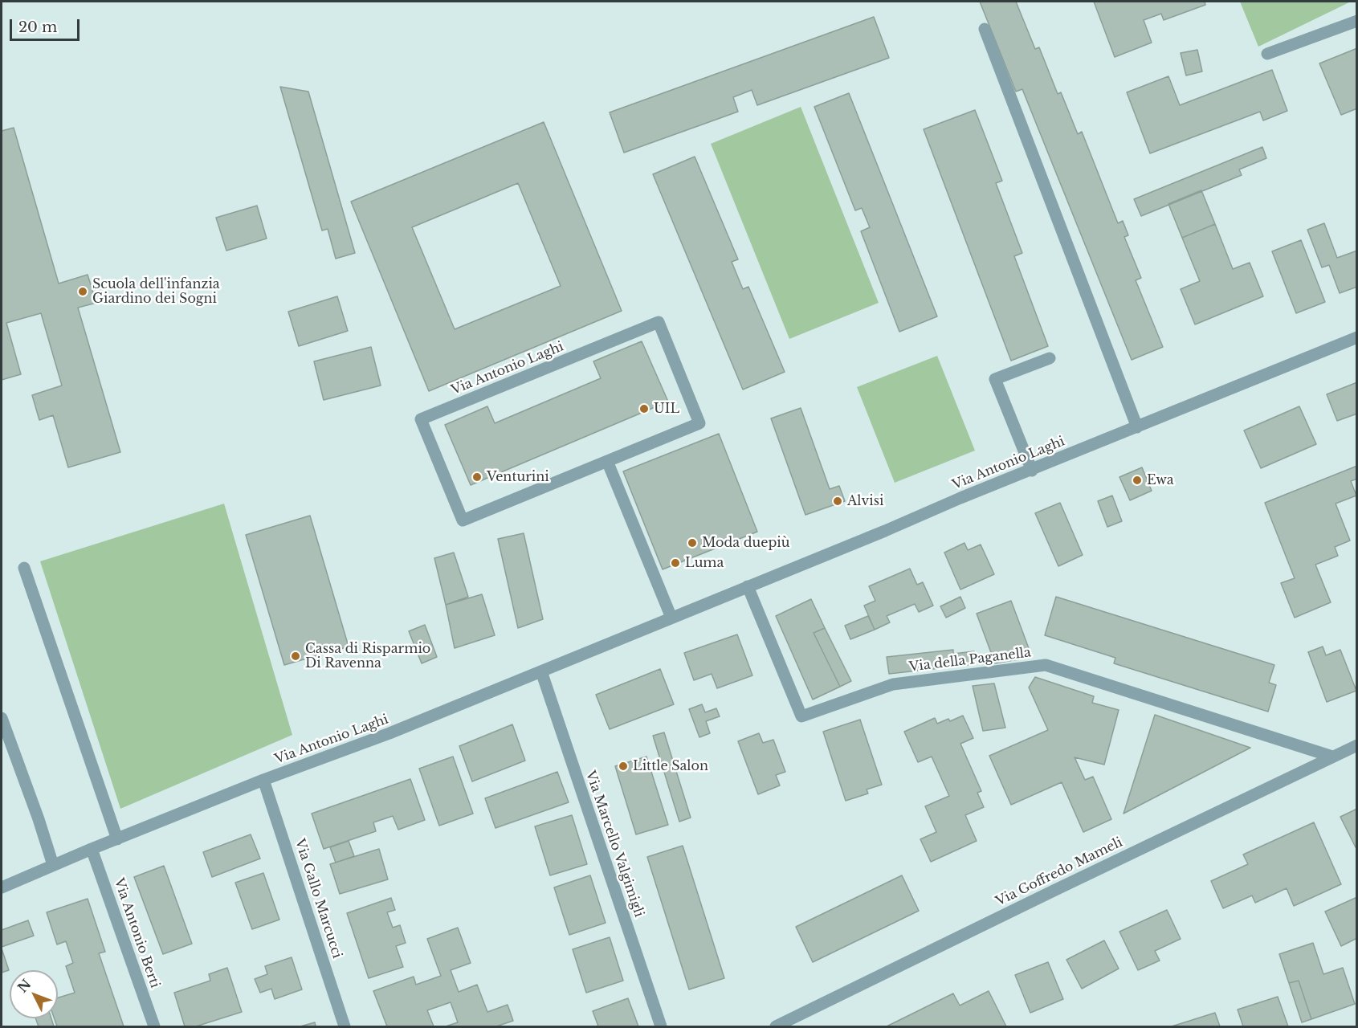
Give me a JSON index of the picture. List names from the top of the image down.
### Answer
{
  "streets": {
    "street": [
      "Via Antonio Laghi",
      "Via della Paganella",
      "Via Marcello Valgimigli",
      "Via Goffredo Mameli",
      "Via Gallo Marcucci",
      "Via Antonio Berti"
    ]
  },
  "crossings": [
    ["Via Antonio Laghi", "Via della Paganella"],
    ["Via Antonio Laghi", "Via Marcello Valgimigli"],
    ["Via Antonio Laghi", "Via Gallo Marcucci"],
    ["Via Antonio Laghi", "Via Antonio Berti"],
    ["Via della Paganella", "Via Goffredo Mameli"]
  ],
  "places": [
    "Scuola dell'infanzia Giardino dei Sogni",
    "UIL",
    "Venturini",
    "Ewa",
    "Alvisi",
    "Moda duepiù",
    "Luma",
    "Cassa di Risparmio Di Ravenna",
    "Little Salon"
  ],
  "scale_bar": "20 m",
  "north": "top left"
}
